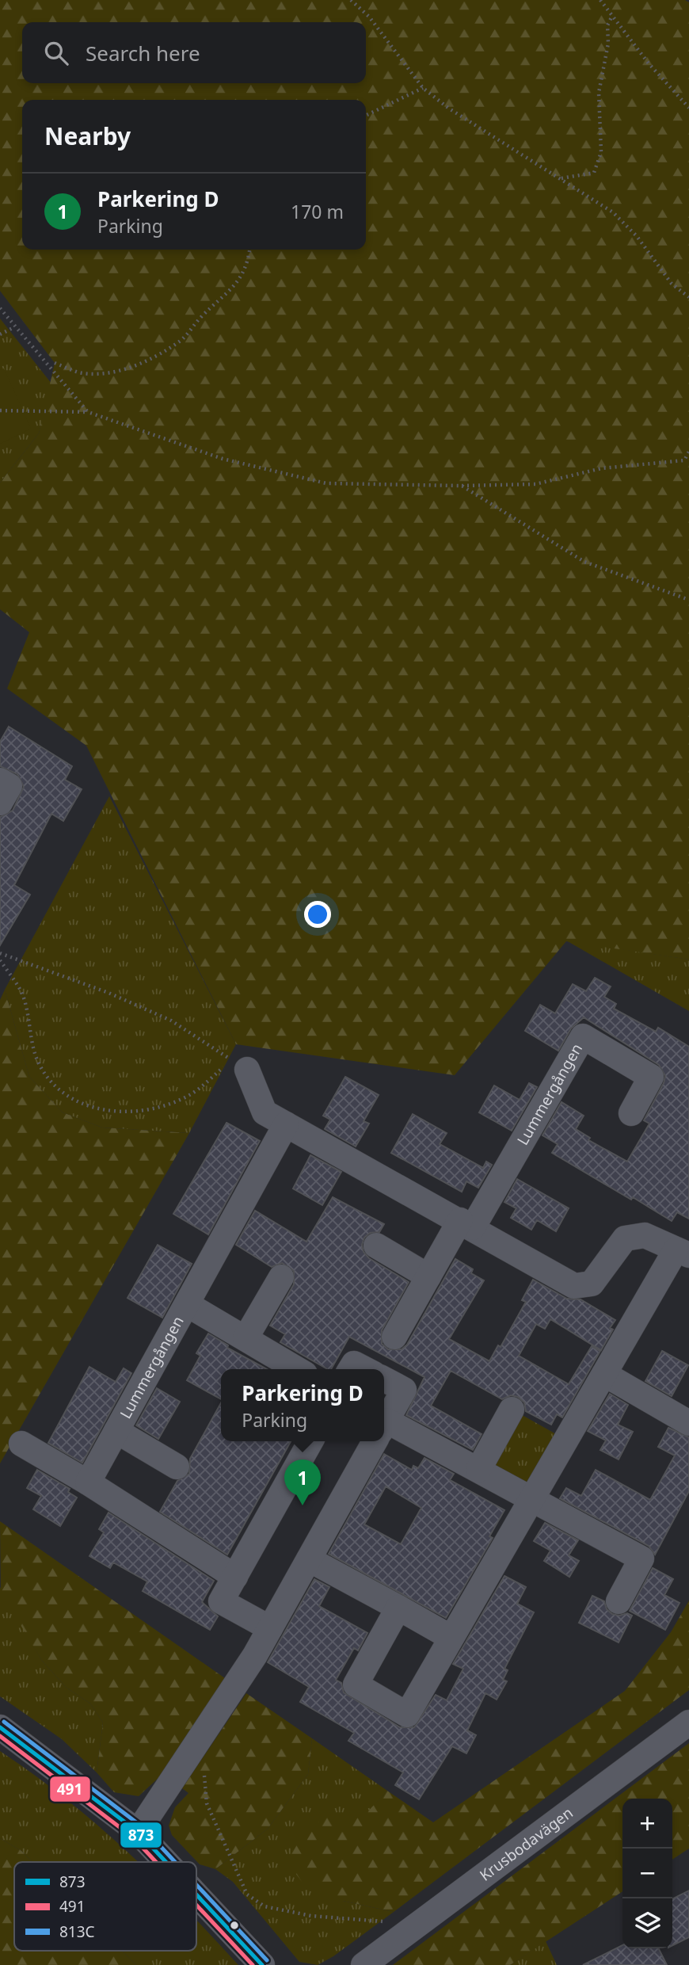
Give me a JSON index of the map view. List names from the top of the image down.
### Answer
{
  "streets": {
    "street": ["Lummergången", "Krusbodavägen"]
  },
  "lines": ["transit line 813C", "transit line 873", "transit line 491"],
  "legend": ["873", "491", "813C"],
  "page": {
    "search": "Search here",
    "heading": "Nearby",
    "list": [
      {
        "mark": "1",
        "name": "Parkering D",
        "note": "Parking",
        "value": "170 m"
      }
    ],
    "popup": ["Parkering D", "Parking"],
    "pins": "1",
    "map_buttons": ["+", "−"]
  }
}
